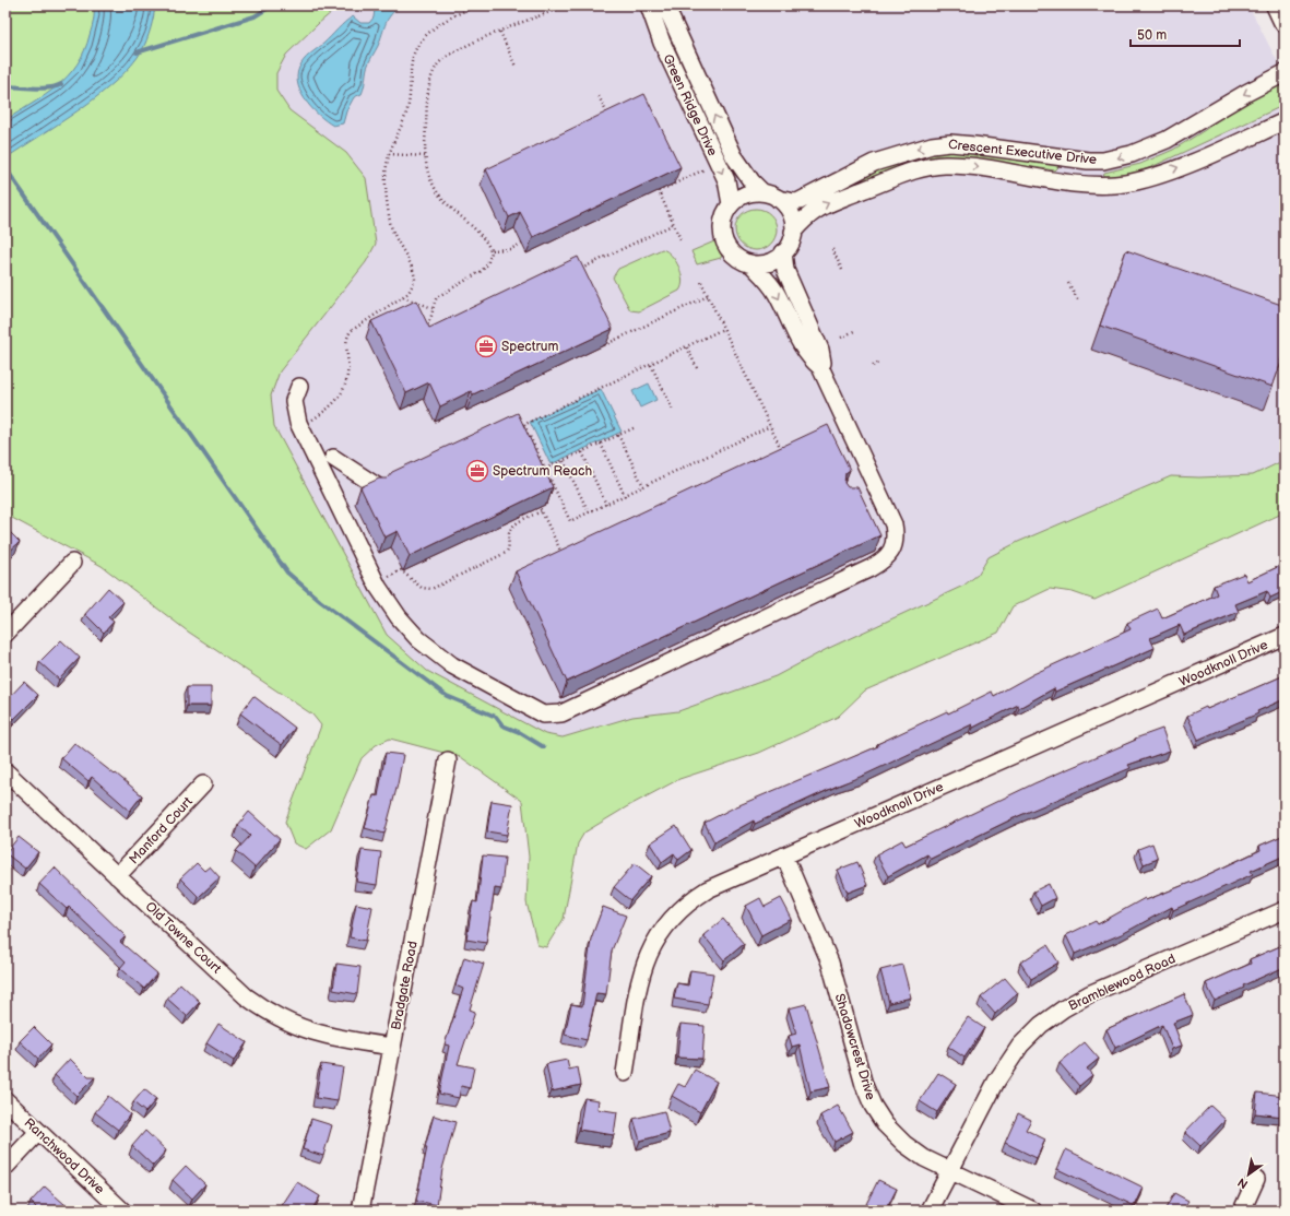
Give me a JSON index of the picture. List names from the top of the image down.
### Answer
{
  "streets": {
    "street": [
      "Green Ridge Drive",
      "Crescent Executive Drive",
      "Woodknoll Drive",
      "Manford Court",
      "Old Towne Court",
      "Bramblewood Road",
      "Bradgate Road",
      "Shadowcrest Drive",
      "Ranchwood Drive"
    ]
  },
  "crossings": [
    ["Green Ridge Drive", "Crescent Executive Drive"],
    ["Woodknoll Drive", "Shadowcrest Drive"],
    ["Manford Court", "Old Towne Court"],
    ["Old Towne Court", "Bradgate Road"],
    ["Bramblewood Road", "Shadowcrest Drive"]
  ],
  "places": {
    "office": ["Spectrum", "Spectrum Reach"]
  },
  "scale_bar": "50 m",
  "north": "bottom left"
}
